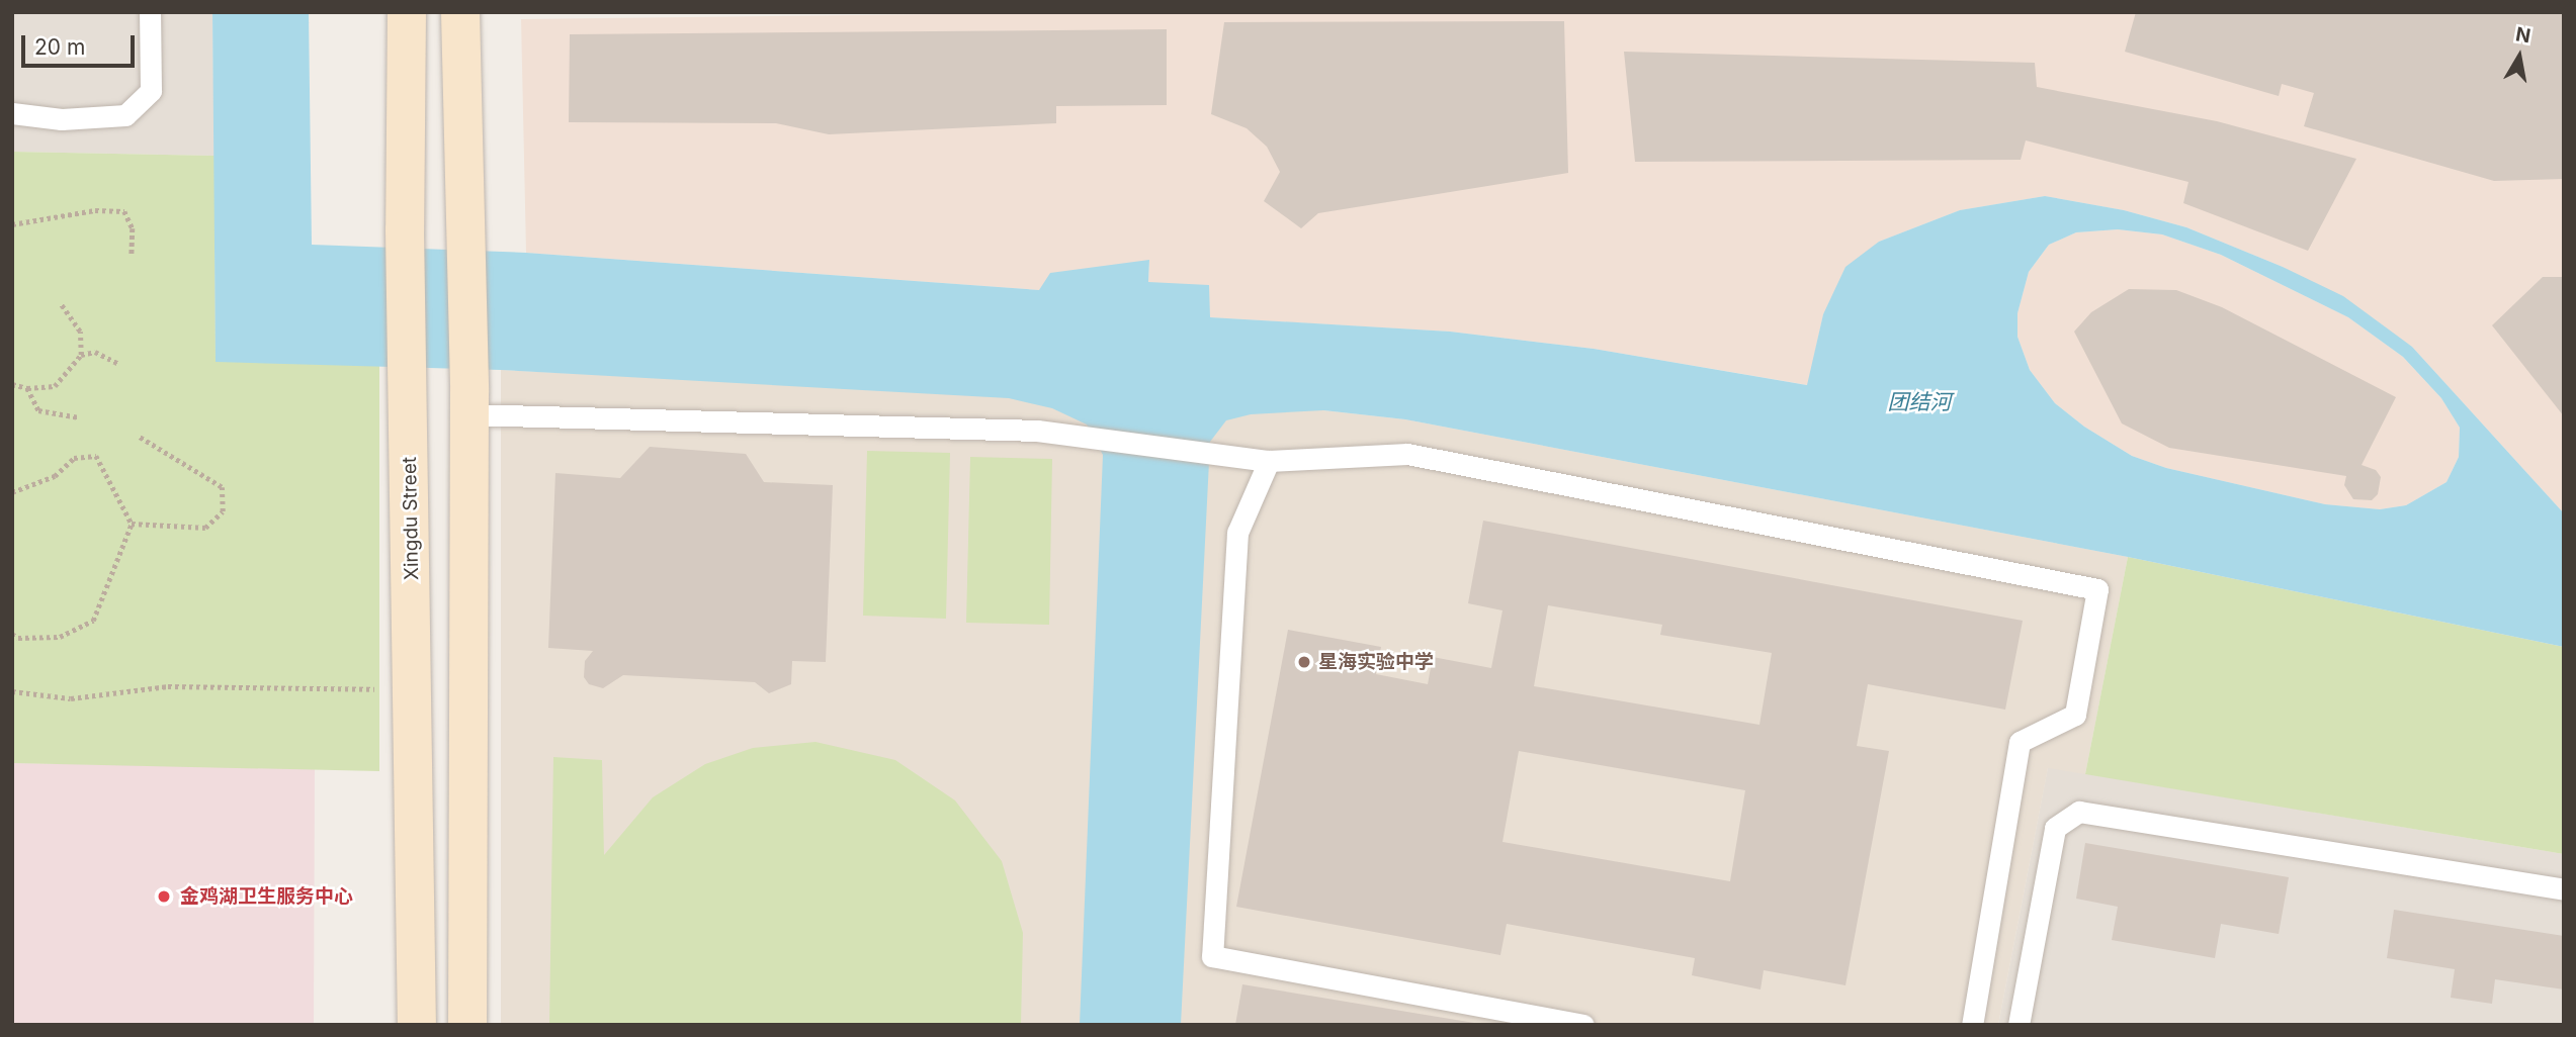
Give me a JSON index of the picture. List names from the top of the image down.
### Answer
{
  "streets": {
    "main road": ["Xingdu Street"]
  },
  "water": ["团结河"],
  "places": ["星海实验中学", "金鸡湖卫生服务中心"],
  "scale_bar": "20 m",
  "north": "top"
}
